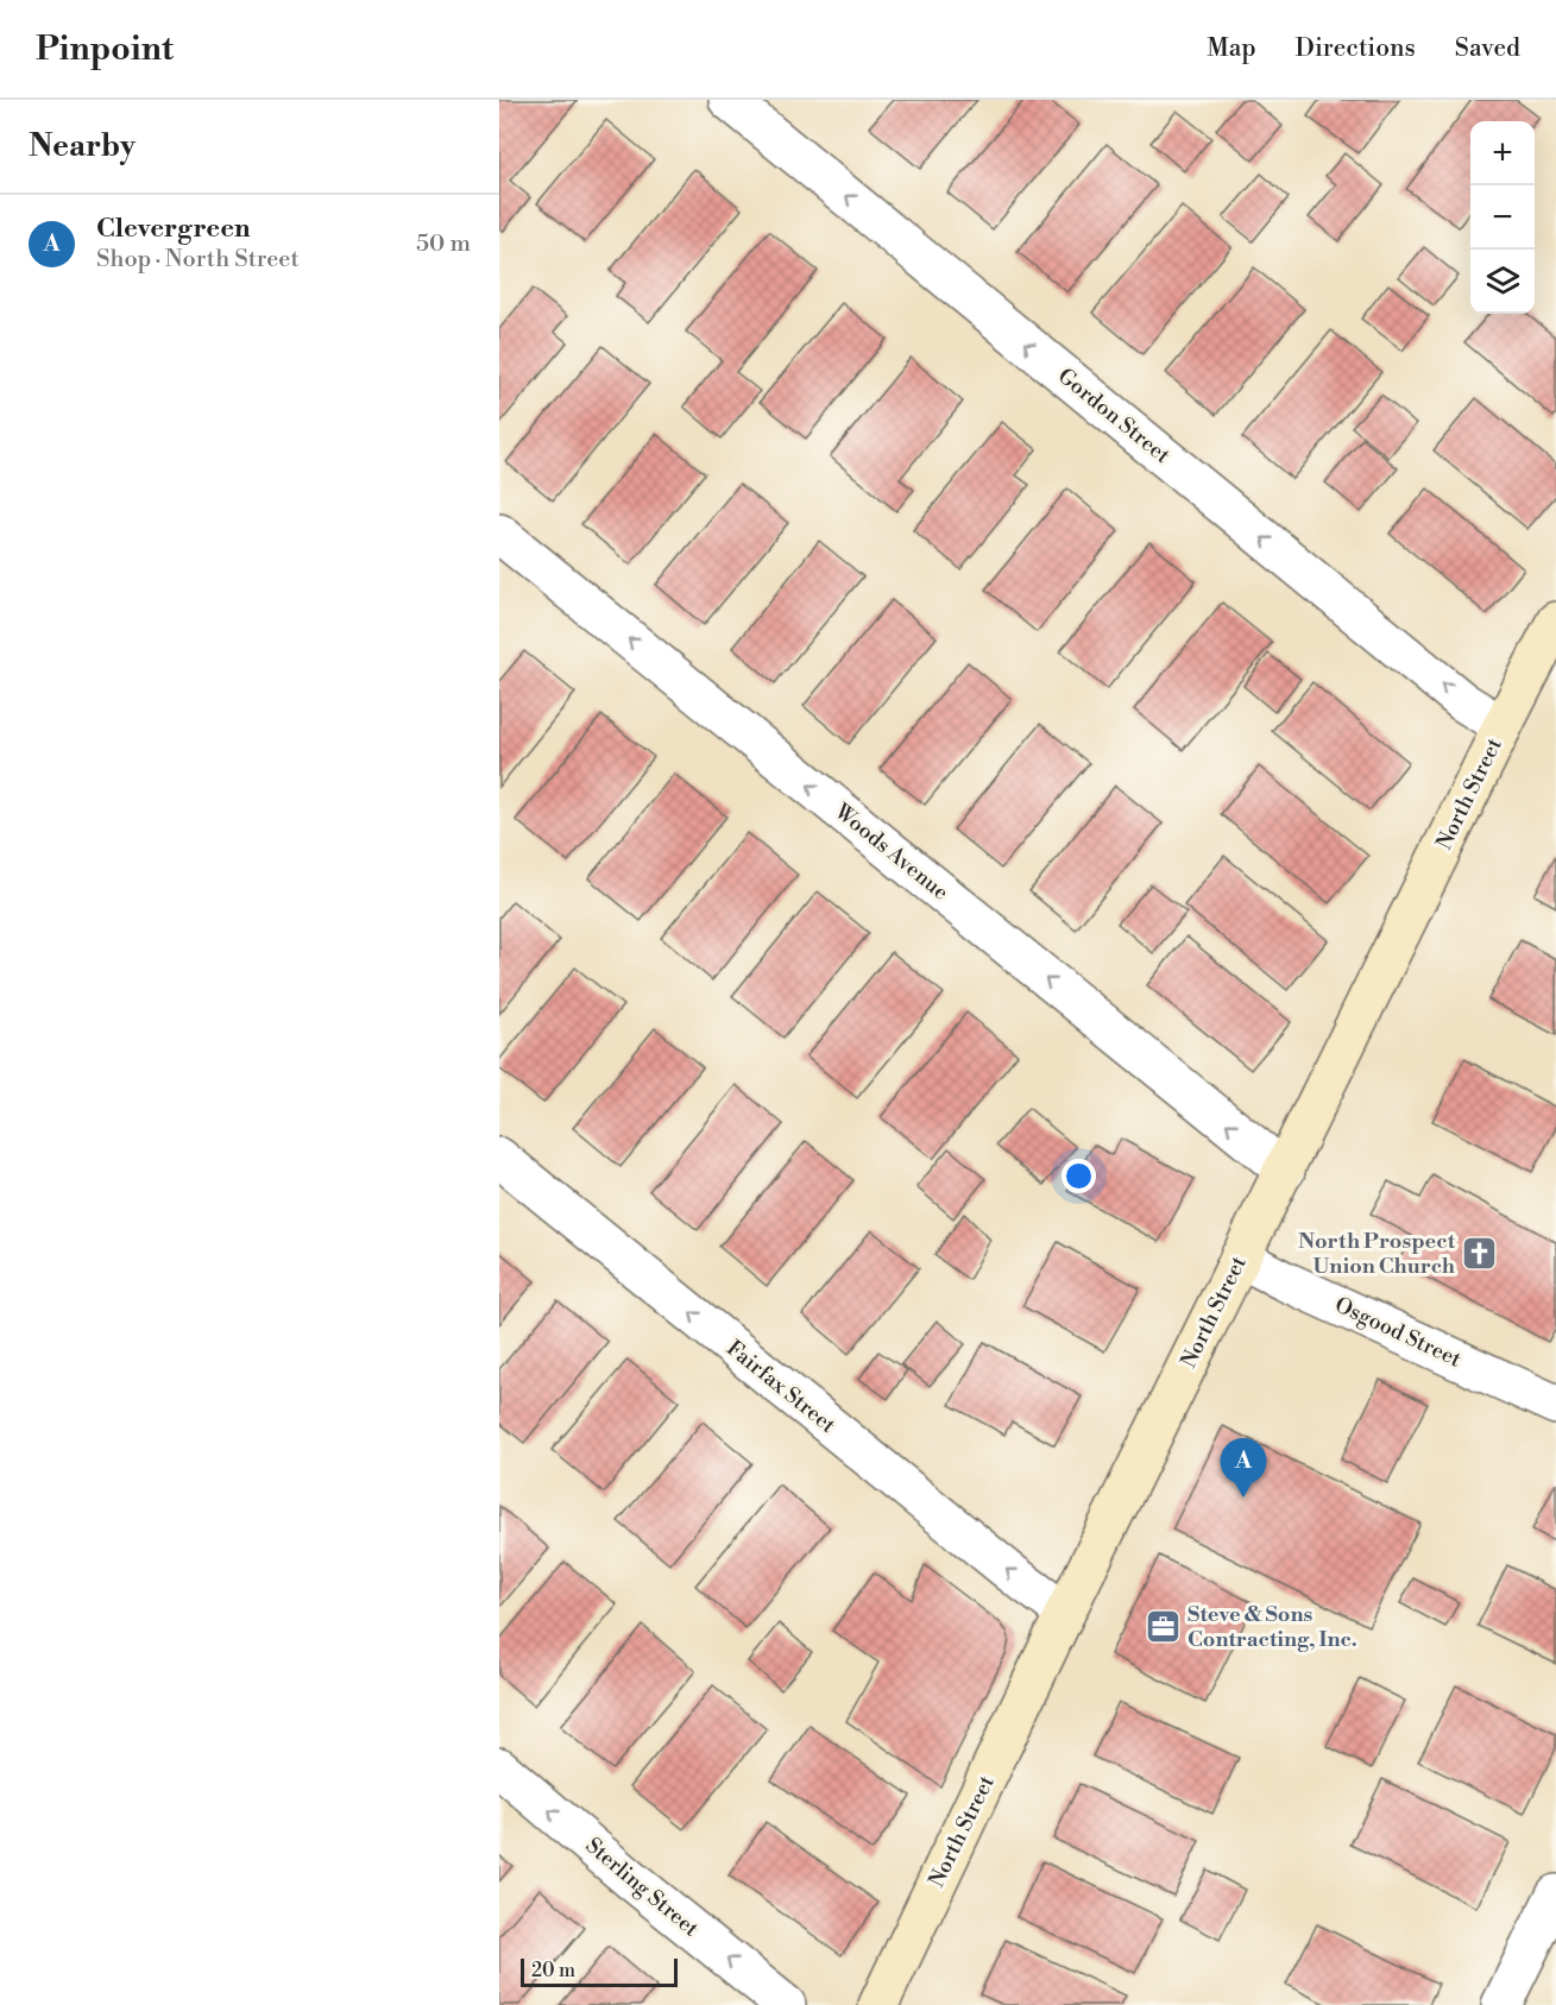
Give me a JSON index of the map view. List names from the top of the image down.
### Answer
{
  "streets": {
    "street": [
      "Gordon Street",
      "North Street",
      "Woods Avenue",
      "Osgood Street",
      "Fairfax Street",
      "Sterling Street"
    ]
  },
  "crossings": [
    ["Gordon Street", "North Street"],
    ["North Street", "Woods Avenue"],
    ["North Street", "Osgood Street"],
    ["North Street", "Fairfax Street"]
  ],
  "one_way": [
    "Gordon Street",
    "Woods Avenue",
    "Fairfax Street",
    "Sterling Street"
  ],
  "places": {
    "church": ["North Prospect Union Church"],
    "office": ["Steve & Sons Contracting, Inc."]
  },
  "scale_bar": "20 m",
  "page": {
    "header": "Pinpoint",
    "nav": ["Map", "Directions", "Saved"],
    "heading": "Nearby",
    "map_buttons": ["+", "−"],
    "list": [
      {
        "mark": "A",
        "name": "Clevergreen",
        "note": "Shop · North Street",
        "value": "50 m"
      }
    ],
    "pins": "A",
    "scale": "20 m"
  }
}
